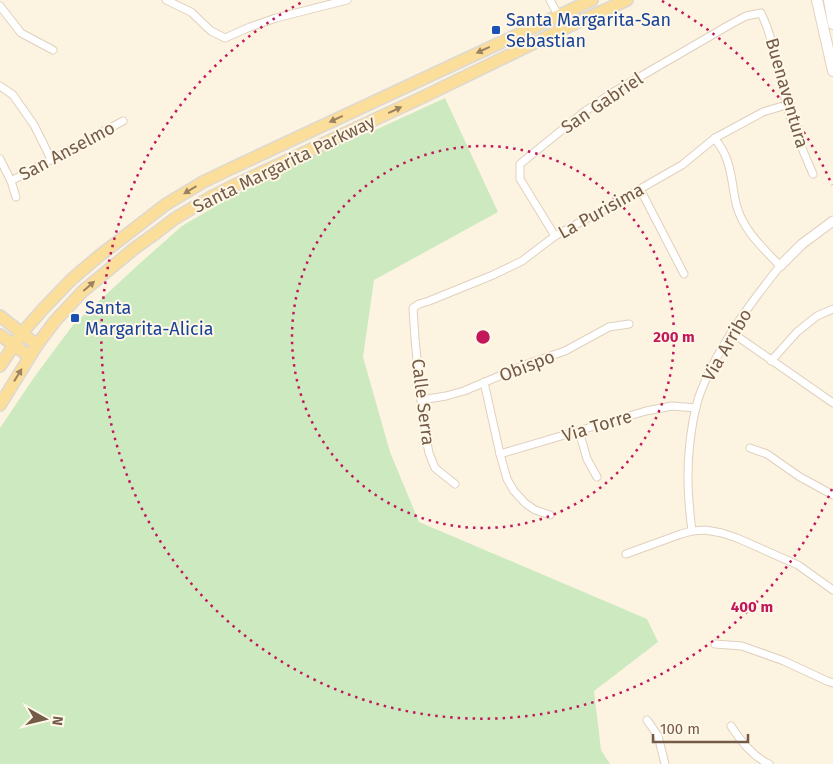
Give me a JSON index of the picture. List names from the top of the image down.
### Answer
{
  "streets": {
    "main road": ["Santa Margarita Parkway"],
    "street": [
      "Buenaventura",
      "San Gabriel",
      "San Anselmo",
      "La Purisima",
      "Via Arribo",
      "Obispo",
      "Calle Serra",
      "Via Torre"
    ]
  },
  "crossings": [
    ["Buenaventura", "San Gabriel"],
    ["Buenaventura", "La Purisima"],
    ["San Gabriel", "La Purisima"],
    ["La Purisima", "Calle Serra"],
    ["Via Arribo", "Via Torre"],
    ["Obispo", "Calle Serra"]
  ],
  "places": {
    "transit": ["Santa Margarita-San Sebastian", "Santa Margarita-Alicia"]
  },
  "scale_bar": "100 m",
  "north": "right",
  "rings": ["200 m", "400 m"]
}
